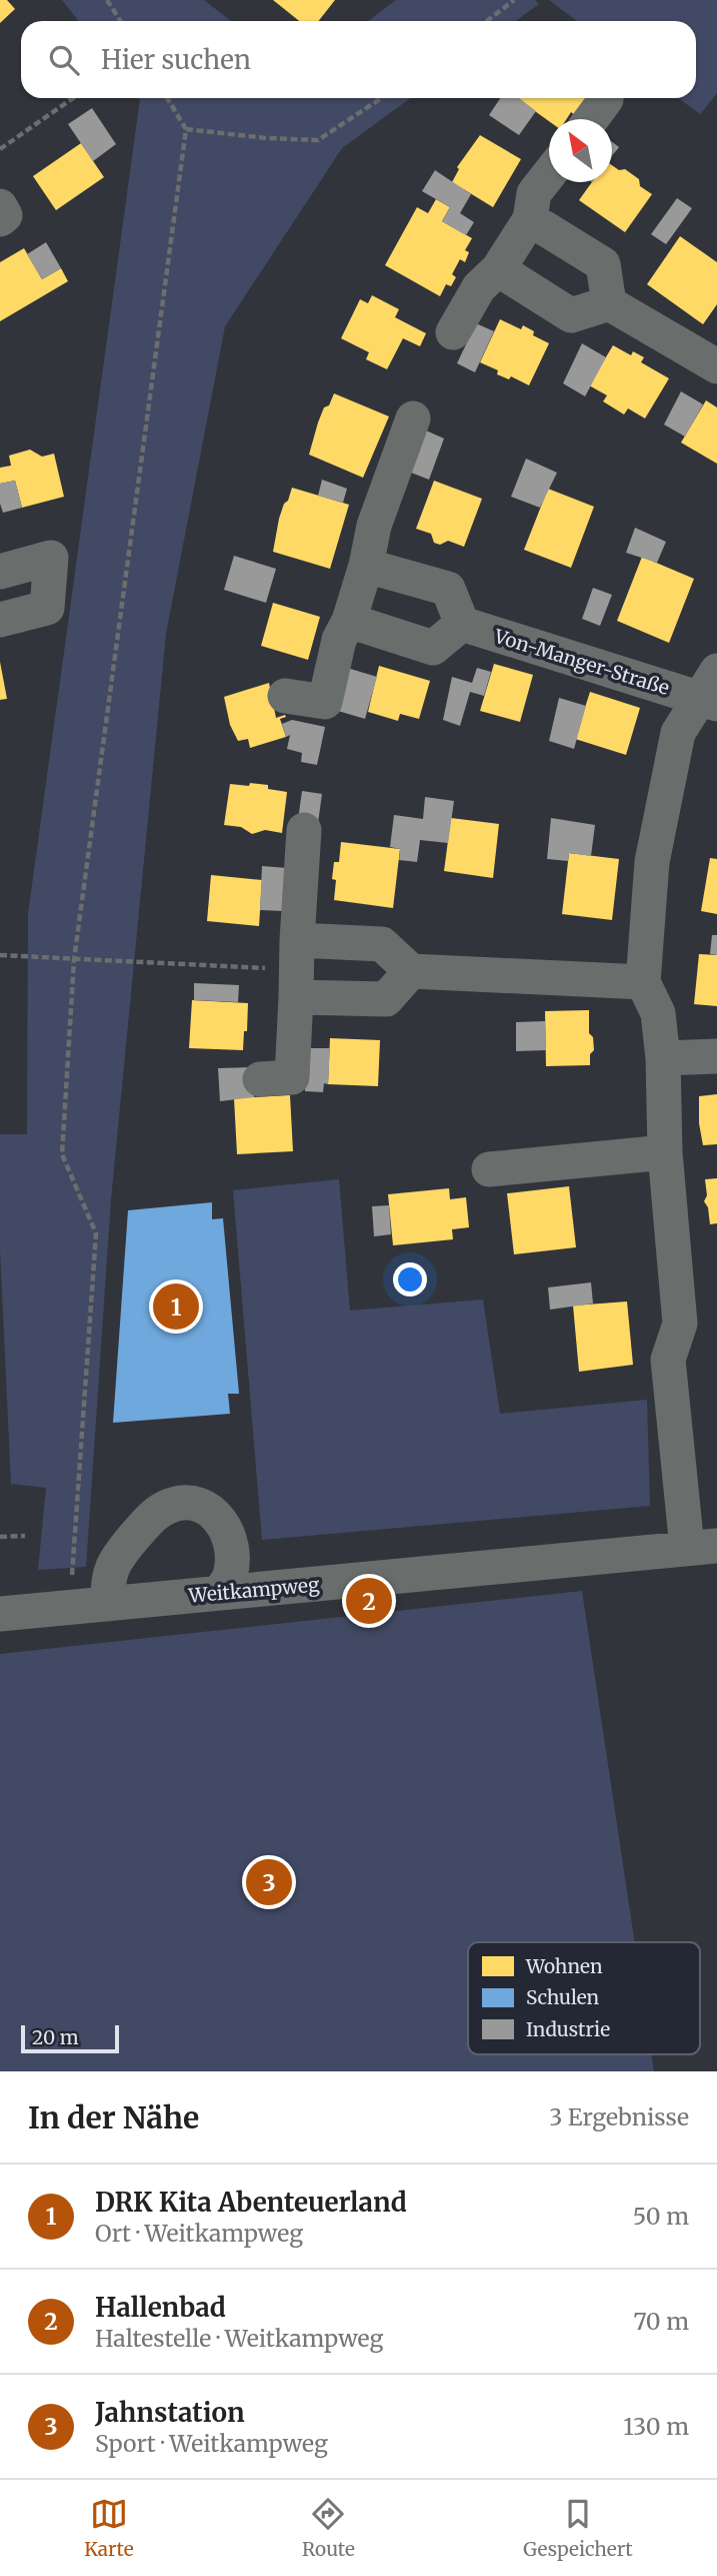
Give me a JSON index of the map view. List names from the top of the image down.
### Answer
{
  "streets": {
    "street": ["Von-Manger-Straße", "Weitkampweg"]
  },
  "crossings": [
    ["Von-Manger-Straße", "Weitkampweg"]
  ],
  "legend": ["Wohnen", "Schulen", "Industrie"],
  "scale_bar": "20 m",
  "north": "top left",
  "page": {
    "search": "Hier suchen",
    "pins": ["1", "2", "3"],
    "scale": "20 m",
    "heading": ["In der Nähe", "3 Ergebnisse"],
    "list": [
      {
        "mark": "1",
        "name": "DRK Kita Abenteuerland",
        "note": "Ort · Weitkampweg",
        "value": "50 m"
      },
      {
        "mark": "2",
        "name": "Hallenbad",
        "note": "Haltestelle · Weitkampweg",
        "value": "70 m"
      },
      {
        "mark": "3",
        "name": "Jahnstation",
        "note": "Sport · Weitkampweg",
        "value": "130 m"
      }
    ],
    "nav": ["Karte", "Route", "Gespeichert"]
  }
}
